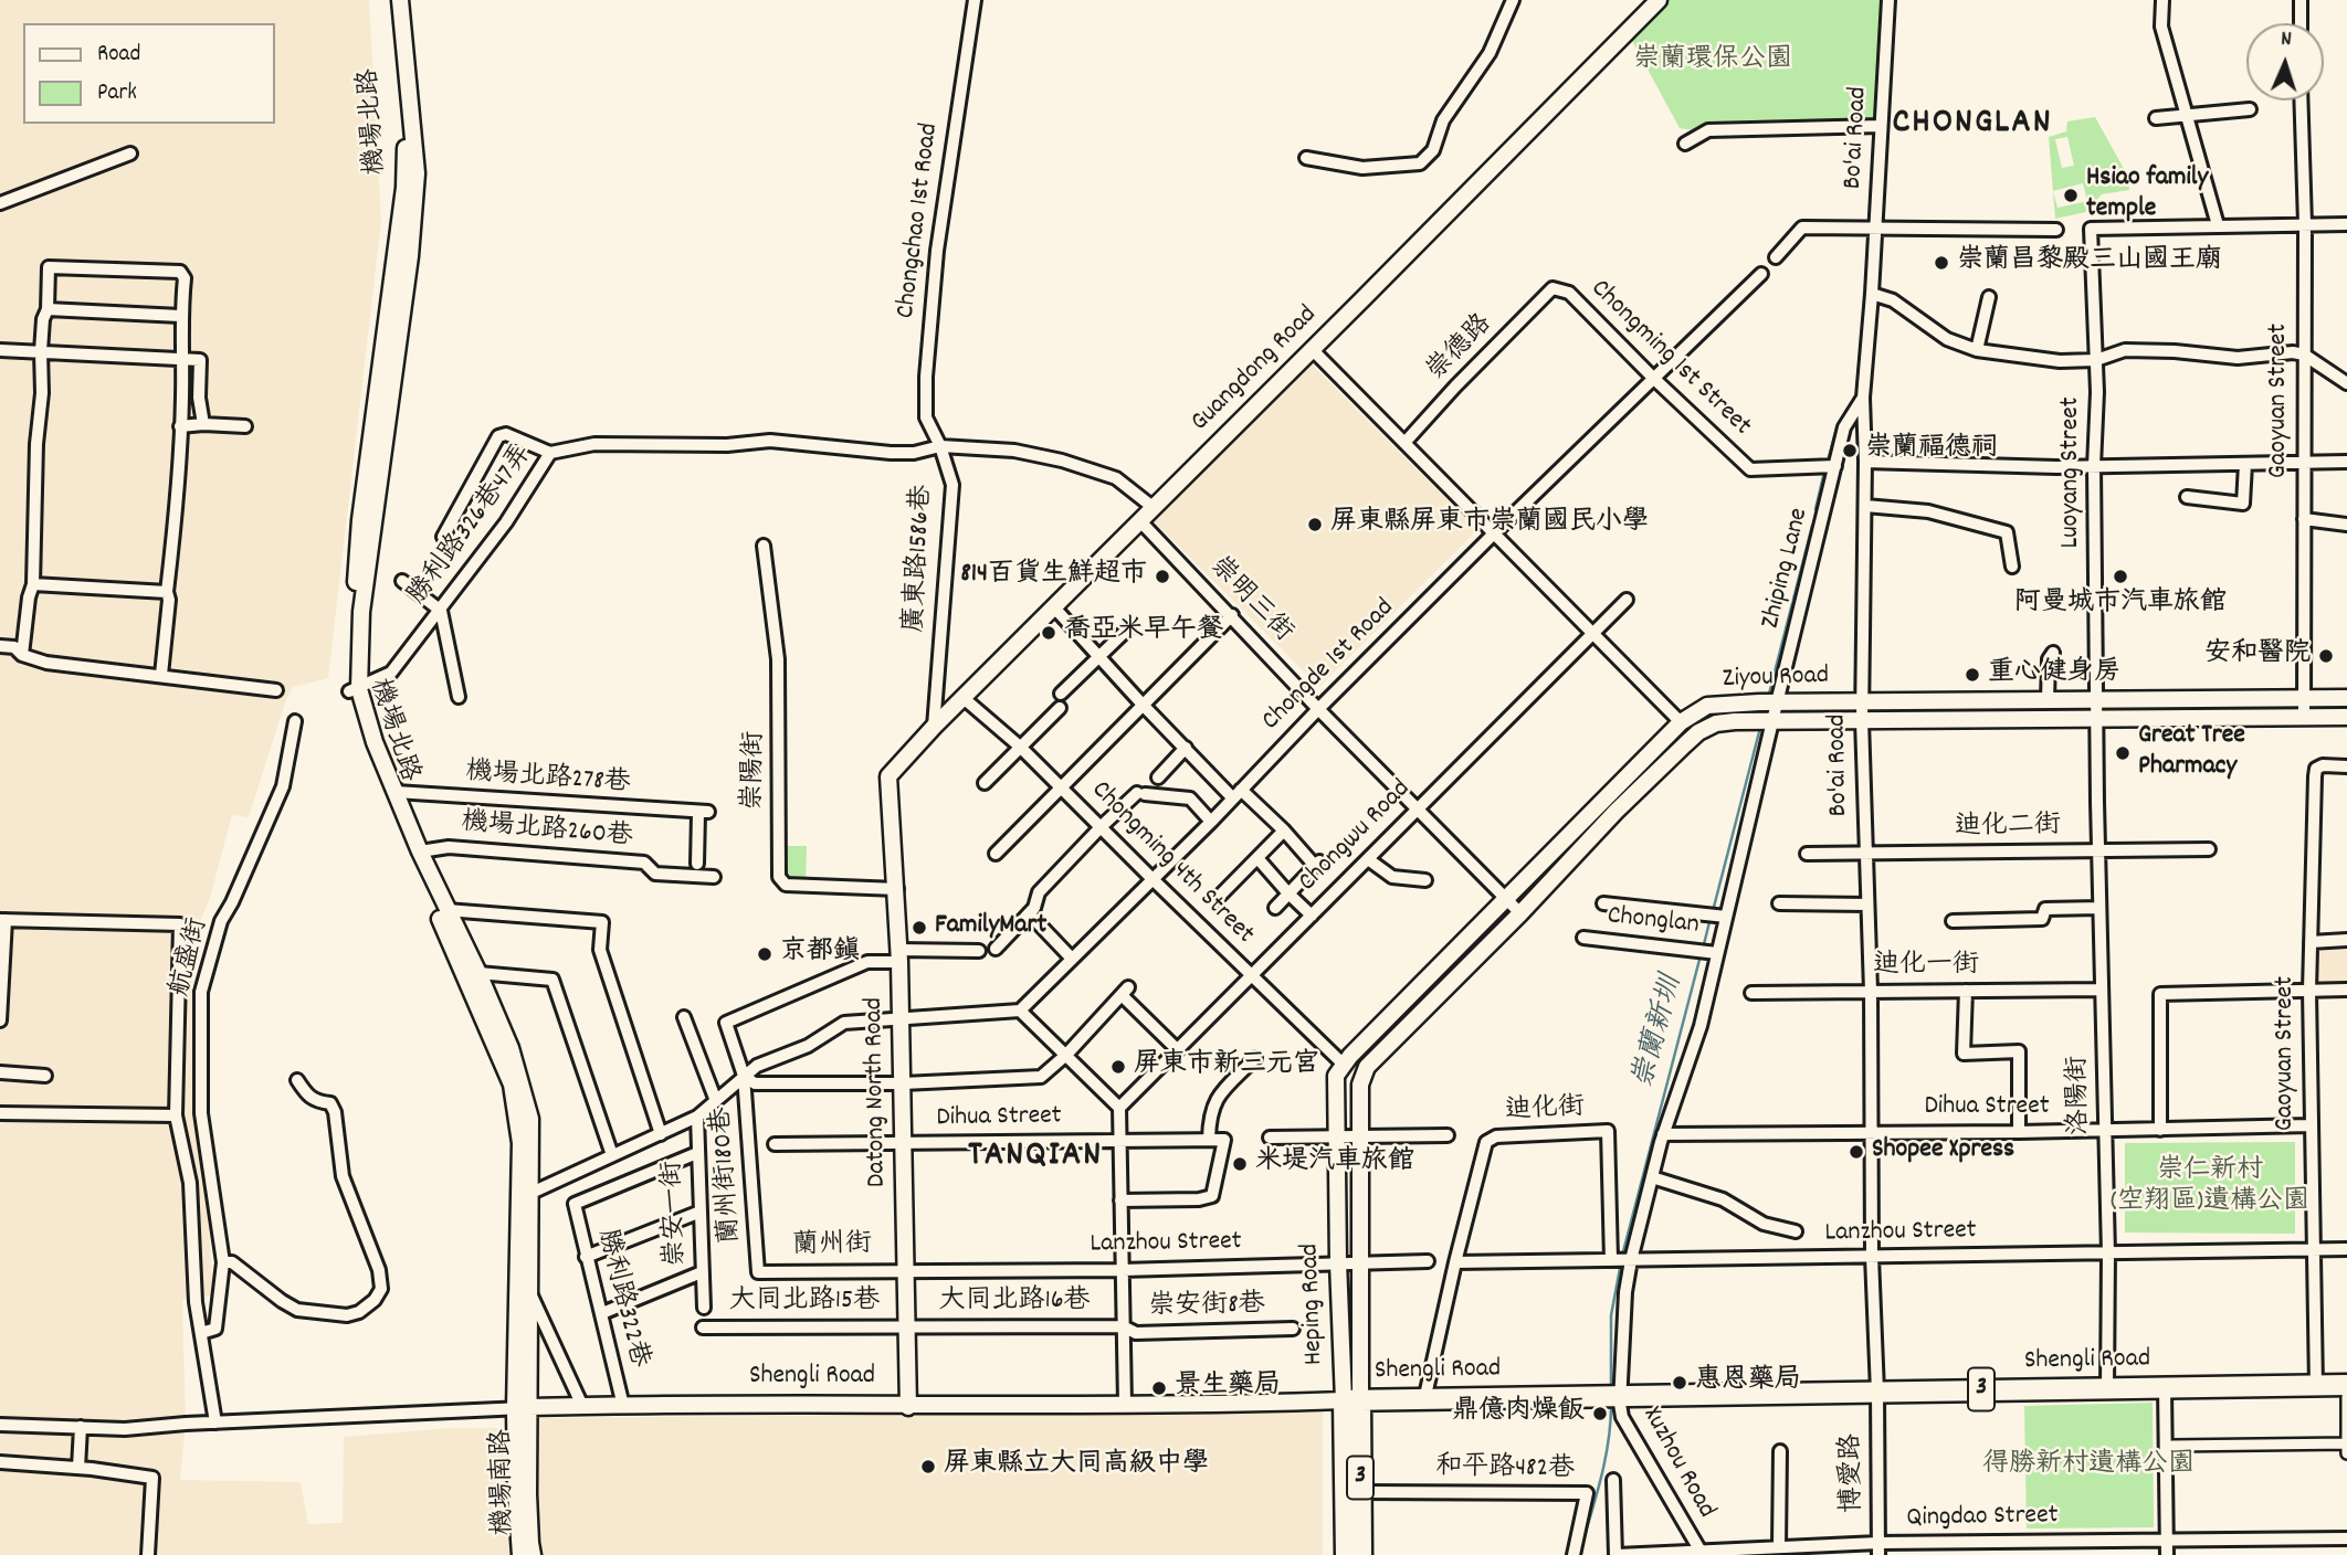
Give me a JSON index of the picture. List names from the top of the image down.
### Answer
{
  "streets": {
    "main road": ["Heping Road", "Shengli Road", "3"],
    "street": [
      "機場北路",
      "Bo'ai Road",
      "Chongchao 1st Road",
      "崇德路",
      "Chongming 1st Street",
      "Guangdong Road",
      "Gaoyuan Street",
      "Luoyang Street",
      "勝利路326巷47弄",
      "廣東路1586巷",
      "Zhiping Lane",
      "崇明三街",
      "Chongde 1st Road",
      "Ziyou Road",
      "崇陽街",
      "機場北路278巷",
      "迪化二街",
      "機場北路260巷",
      "Chongwu Road",
      "Chongming 4th Street",
      "Chonglan",
      "航盛街",
      "迪化一街",
      "Datong North Road",
      "洛陽街",
      "Dihua Street",
      "迪化街",
      "蘭州街180巷",
      "崇安一街",
      "Lanzhou Street",
      "蘭州街",
      "勝利路322巷",
      "大同北路15巷",
      "大同北路16巷",
      "崇安街8巷",
      "Xuzhou Road",
      "和平路482巷",
      "博愛路",
      "機場南路",
      "Qingdao Street"
    ]
  },
  "crossings": [
    ["機場北路", "勝利路326巷47弄"],
    ["機場北路", "機場北路278巷"],
    ["機場北路", "機場北路260巷"],
    ["機場北路", "Shengli Road"],
    ["機場北路", "機場南路"],
    ["Bo'ai Road", "Zhiping Lane"],
    ["Bo'ai Road", "Ziyou Road"],
    ["Bo'ai Road", "迪化二街"],
    ["Bo'ai Road", "迪化一街"],
    ["Bo'ai Road", "Dihua Street"],
    ["Bo'ai Road", "Lanzhou Street"],
    ["Bo'ai Road", "Shengli Road"],
    ["Bo'ai Road", "博愛路"],
    ["Chongchao 1st Road", "廣東路1586巷"],
    ["崇德路", "Chongming 1st Street"],
    ["Chongming 1st Street", "Zhiping Lane"],
    ["Chongming 1st Street", "Chongde 1st Road"],
    ["Guangdong Road", "廣東路1586巷"],
    ["Guangdong Road", "崇明三街"],
    ["Guangdong Road", "Chongming 4th Street"],
    ["Guangdong Road", "Datong North Road"],
    ["Gaoyuan Street", "Ziyou Road"],
    ["Gaoyuan Street", "Dihua Street"],
    ["Gaoyuan Street", "Lanzhou Street"],
    ["Gaoyuan Street", "Shengli Road"],
    ["Luoyang Street", "Ziyou Road"],
    ["Luoyang Street", "洛陽街"],
    ["勝利路326巷47弄", "廣東路1586巷"],
    ["Zhiping Lane", "Ziyou Road"],
    ["Zhiping Lane", "Chonglan"],
    ["Zhiping Lane", "Dihua Street"],
    ["Zhiping Lane", "Lanzhou Street"],
    ["Zhiping Lane", "Xuzhou Road"],
    ["崇明三街", "Chongde 1st Road"],
    ["崇明三街", "Ziyou Road"],
    ["崇明三街", "Chongwu Road"],
    ["Chongde 1st Road", "Chongming 4th Street"],
    ["Ziyou Road", "Chongming 4th Street"],
    ["Ziyou Road", "Heping Road"],
    ["崇陽街", "Datong North Road"],
    ["迪化二街", "洛陽街"],
    ["Chongwu Road", "Chongming 4th Street"],
    ["Chongming 4th Street", "Heping Road"],
    ["迪化一街", "洛陽街"],
    ["Datong North Road", "Dihua Street"],
    ["Datong North Road", "蘭州街180巷"],
    ["Datong North Road", "Lanzhou Street"],
    ["Datong North Road", "蘭州街"],
    ["Datong North Road", "大同北路15巷"],
    ["Datong North Road", "大同北路16巷"],
    ["Datong North Road", "Shengli Road"],
    ["洛陽街", "Dihua Street"],
    ["洛陽街", "Lanzhou Street"],
    ["洛陽街", "Shengli Road"],
    ["迪化街", "Lanzhou Street"],
    ["迪化街", "Xuzhou Road"],
    ["蘭州街180巷", "蘭州街"],
    ["崇安一街", "勝利路322巷"],
    ["Lanzhou Street", "蘭州街"],
    ["Lanzhou Street", "Heping Road"],
    ["Lanzhou Street", "Xuzhou Road"],
    ["勝利路322巷", "Shengli Road"],
    ["大同北路15巷", "大同北路16巷"],
    ["大同北路16巷", "崇安街8巷"],
    ["Heping Road", "Shengli Road"],
    ["Heping Road", "和平路482巷"],
    ["Shengli Road", "Xuzhou Road"],
    ["Shengli Road", "博愛路"],
    ["Shengli Road", "機場南路"],
    ["Xuzhou Road", "Qingdao Street"],
    ["博愛路", "Qingdao Street"]
  ],
  "districts": ["CHONGLAN", "TANQIAN"],
  "water": ["崇蘭新圳"],
  "parks": ["崇蘭環保公園", "崇仁新村 (空翔區)遺構公園", "得勝新村遺構公園"],
  "places": [
    "Hsiao family temple",
    "崇蘭昌黎殿三山國王廟",
    "崇蘭福德祠",
    "屏東縣屏東市崇蘭國民小學",
    "814百貨生鮮超市",
    "阿曼城市汽車旅館",
    "喬亞米早午餐",
    "安和醫院",
    "重心健身房",
    "Great Tree Pharmacy",
    "FamilyMart",
    "京都鎮",
    "屏東市新三元宮",
    "Shopee Xpress",
    "米堤汽車旅館",
    "惠恩藥局",
    "景生藥局",
    "鼎億肉燥飯",
    "屏東縣立大同高級中學"
  ],
  "legend": ["Road", "Park"],
  "north": "top"
}
